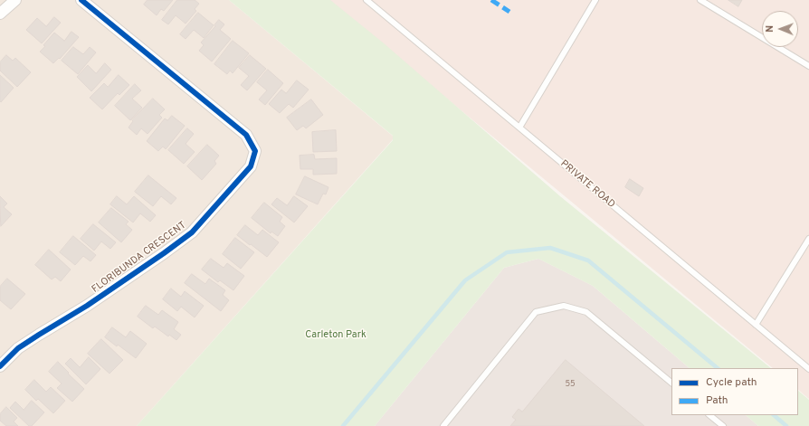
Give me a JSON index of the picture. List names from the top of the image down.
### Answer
{
  "streets": {
    "street": ["FLORIBUNDA CRESCENT"],
    "lane": ["PRIVATE ROAD"]
  },
  "parks": ["Carleton Park"],
  "house_numbers": ["55"],
  "legend": ["Cycle path", "Path"],
  "north": "left"
}
